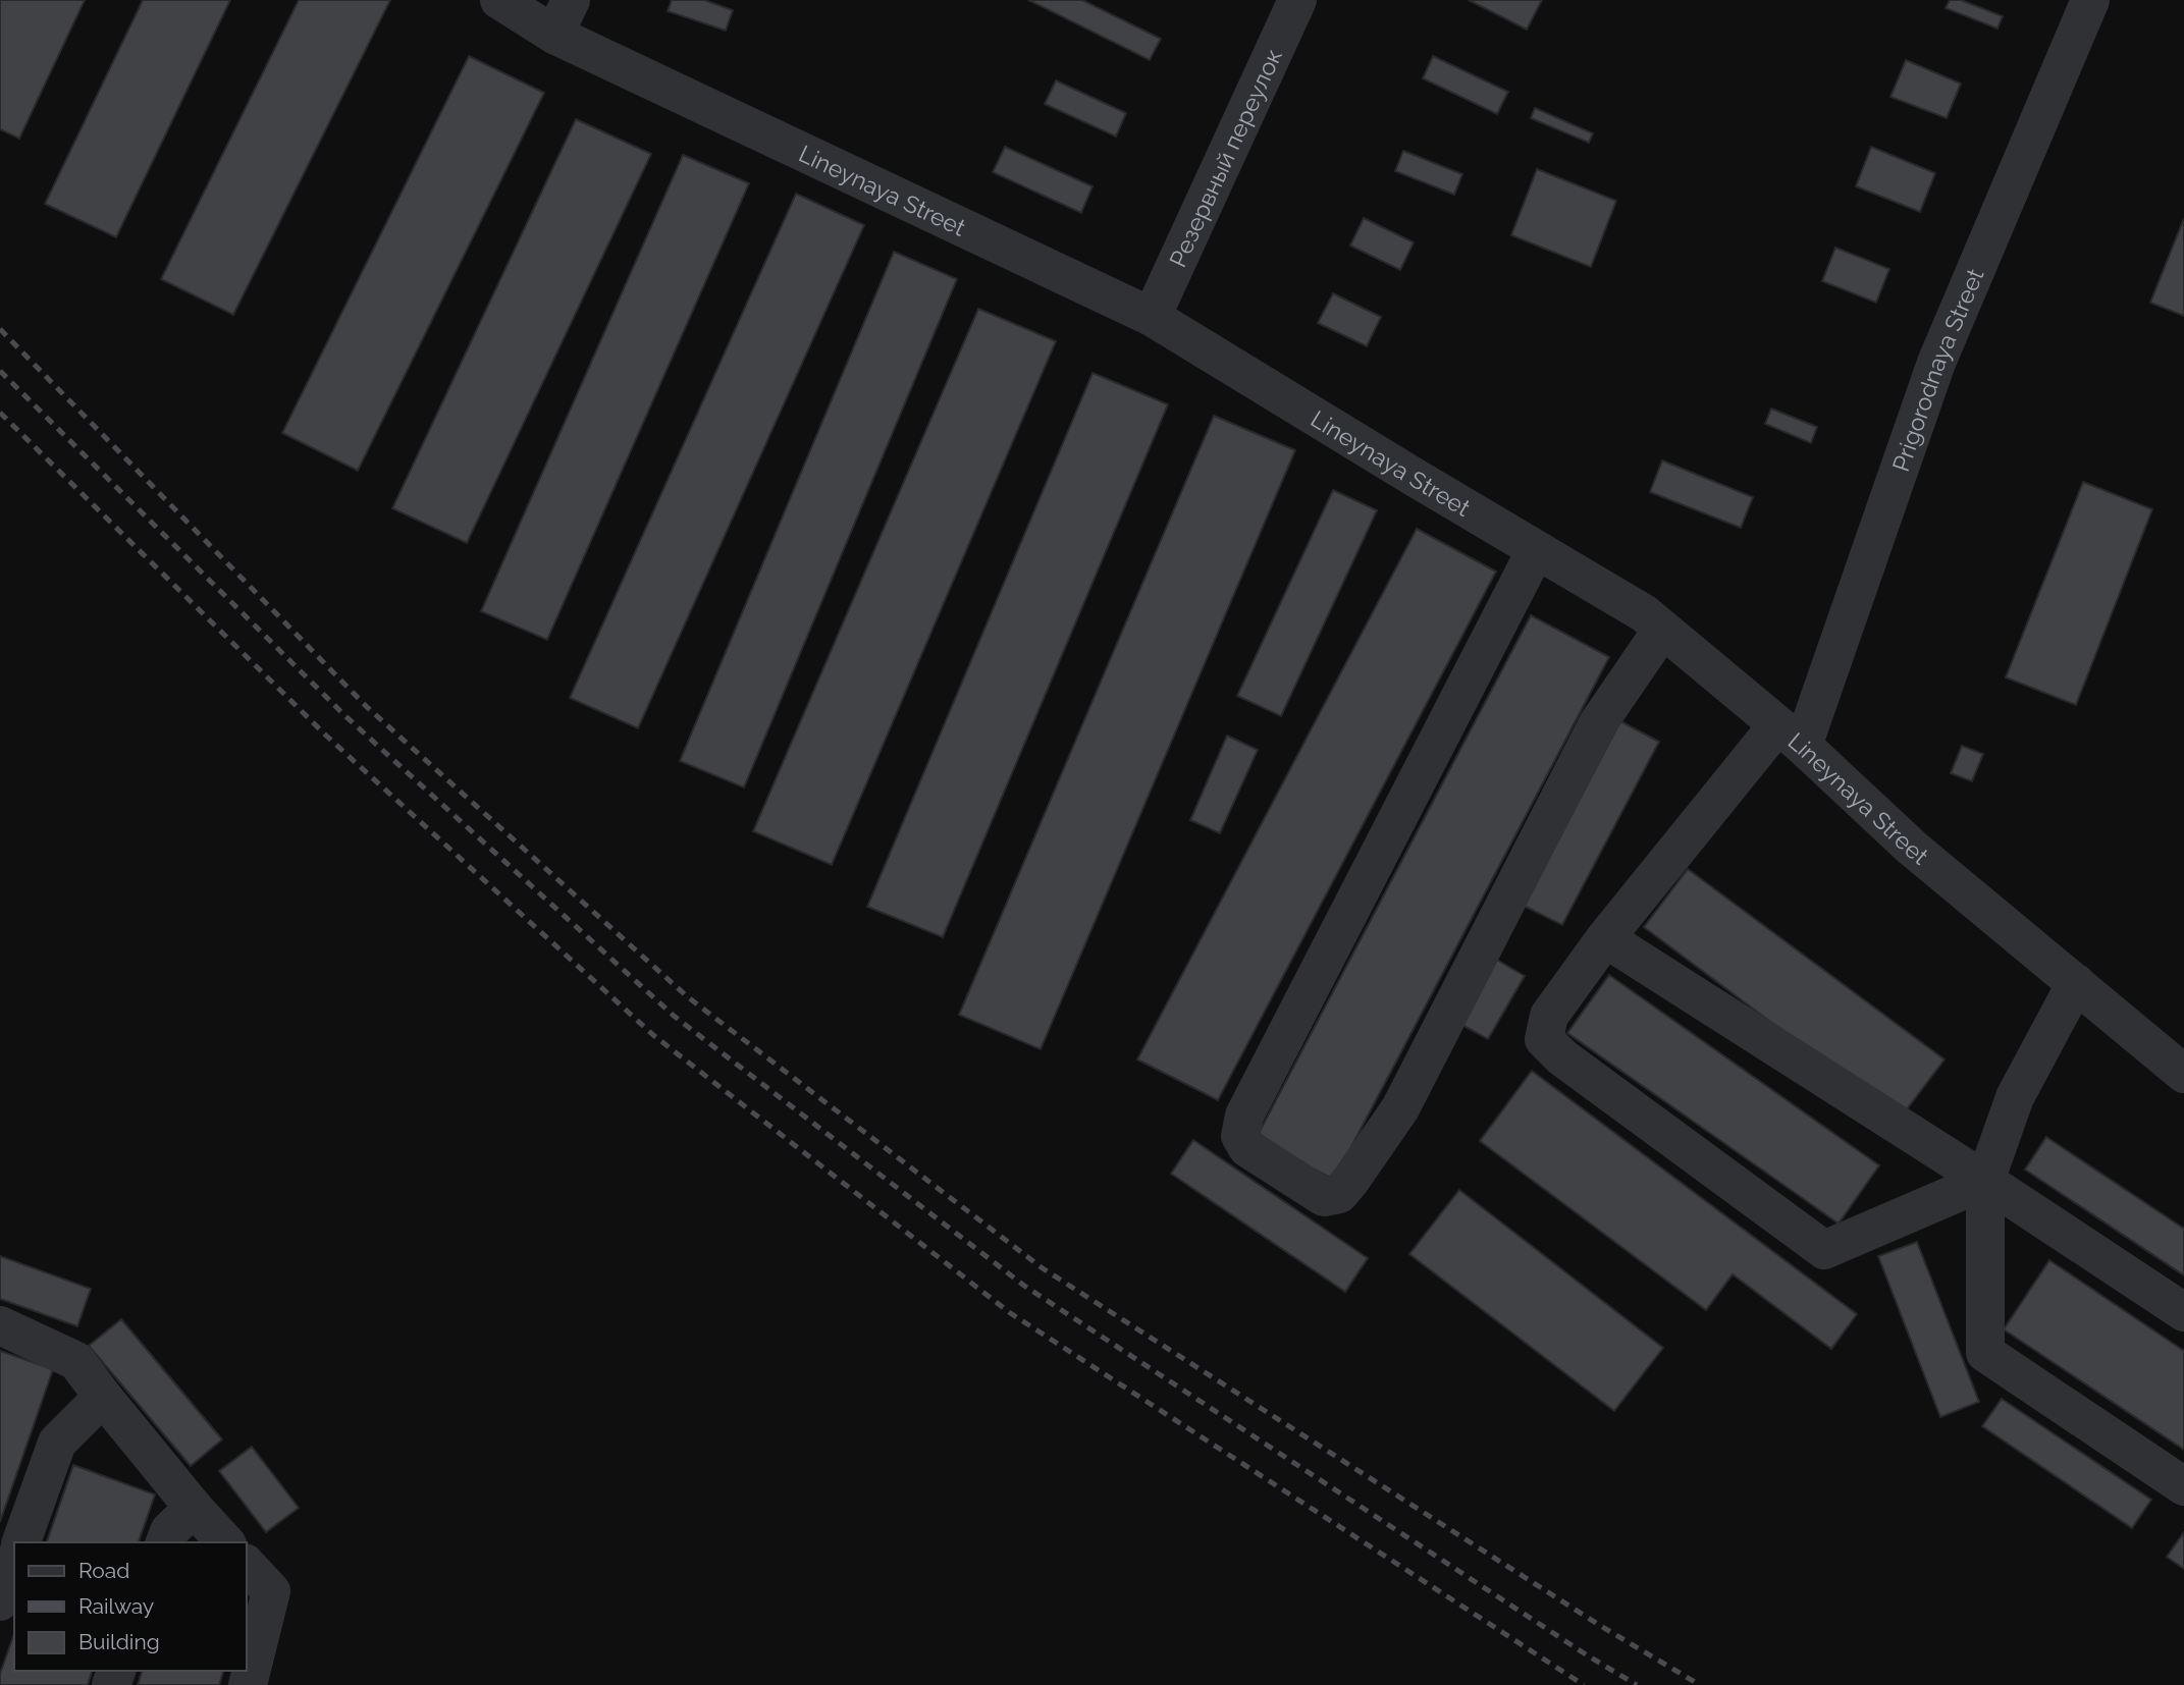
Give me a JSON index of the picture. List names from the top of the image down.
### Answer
{
  "streets": {
    "street": ["Резервный переулок", "Lineynaya Street", "Prigorodnaya Street"]
  },
  "crossings": [
    ["Резервный переулок", "Lineynaya Street"],
    ["Lineynaya Street", "Prigorodnaya Street"]
  ],
  "legend": ["Road", "Railway", "Building"]
}
